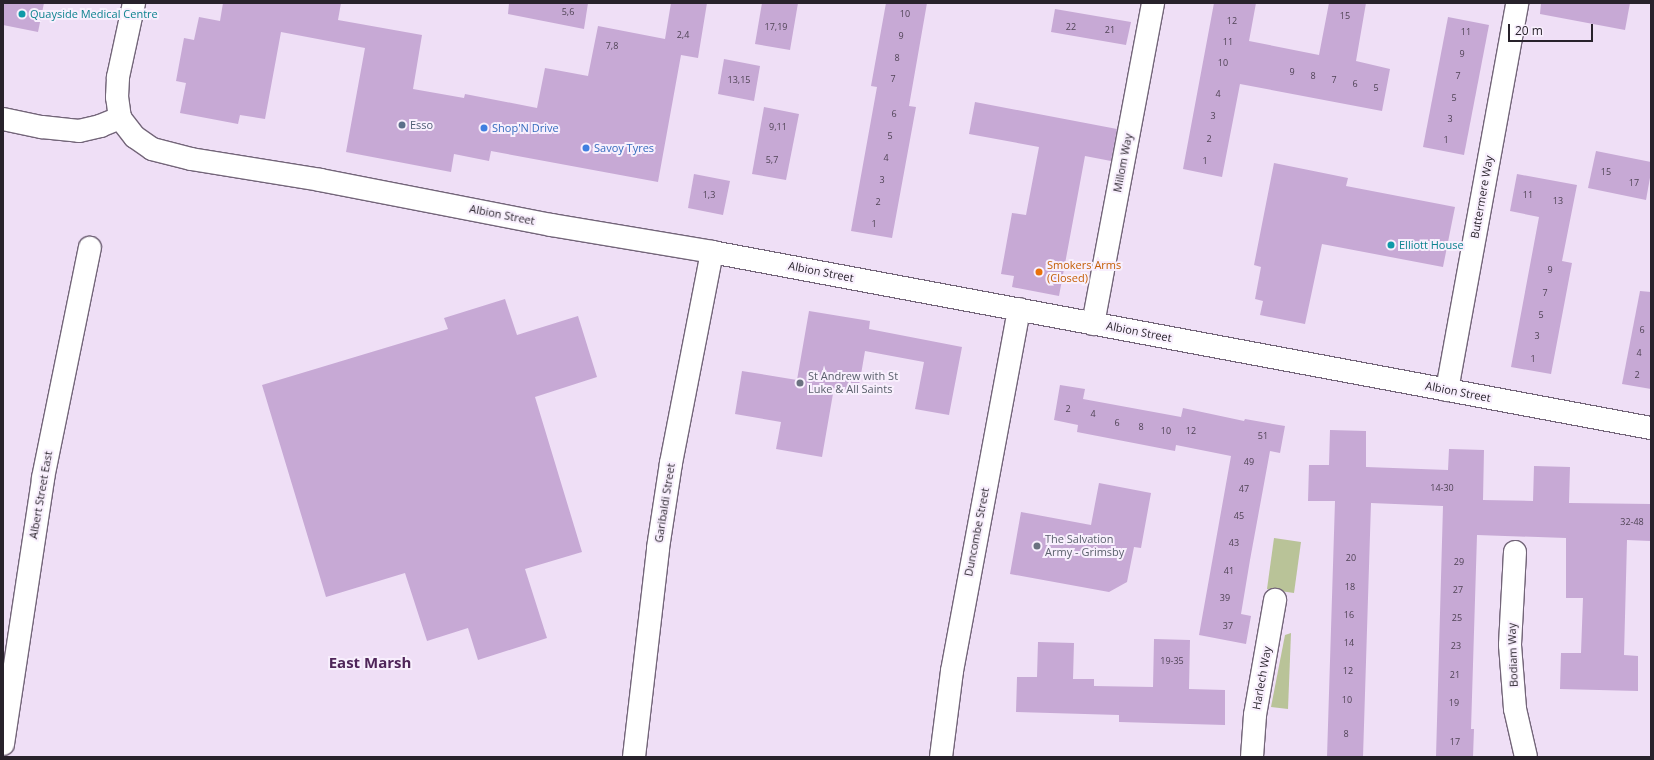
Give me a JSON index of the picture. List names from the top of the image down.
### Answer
{
  "streets": {
    "street": [
      "Millom Way",
      "Buttermere Way",
      "Albion Street",
      "Albert Street East",
      "Garibaldi Street",
      "Duncombe Street",
      "Bodiam Way",
      "Harlech Way"
    ]
  },
  "crossings": [
    ["Millom Way", "Albion Street"],
    ["Buttermere Way", "Albion Street"],
    ["Albion Street", "Garibaldi Street"],
    ["Albion Street", "Duncombe Street"]
  ],
  "districts": ["East Marsh"],
  "places": [
    "Quayside Medical Centre",
    "Esso",
    "Shop'N Drive",
    "Savoy Tyres",
    "Elliott House",
    "Smokers Arms (Closed)",
    "St Andrew with St Luke & All Saints",
    "The Salvation Army - Grimsby"
  ],
  "house_numbers": [
    "5,6",
    "10",
    "15",
    "12",
    "17,19",
    "22",
    "21",
    "11",
    "2,4",
    "9",
    "11",
    "7,8",
    "9",
    "8",
    "10",
    "9",
    "8",
    "7",
    "7",
    "13,15",
    "7",
    "6",
    "5",
    "4",
    "5",
    "6",
    "3",
    "3",
    "9,11",
    "5",
    "2",
    "1",
    "4",
    "5,7",
    "1",
    "15",
    "3",
    "17",
    "1,3",
    "11",
    "13",
    "2",
    "1",
    "9",
    "7",
    "5",
    "6",
    "3",
    "4",
    "1",
    "2",
    "2",
    "4",
    "6",
    "8",
    "10",
    "12",
    "51",
    "49",
    "14-30",
    "47",
    "45",
    "32-48",
    "43",
    "20",
    "29",
    "41",
    "18",
    "27",
    "39",
    "16",
    "25",
    "37",
    "14",
    "23",
    "19-35",
    "12",
    "21",
    "10",
    "19",
    "8",
    "17"
  ],
  "scale_bar": "20 m"
}
